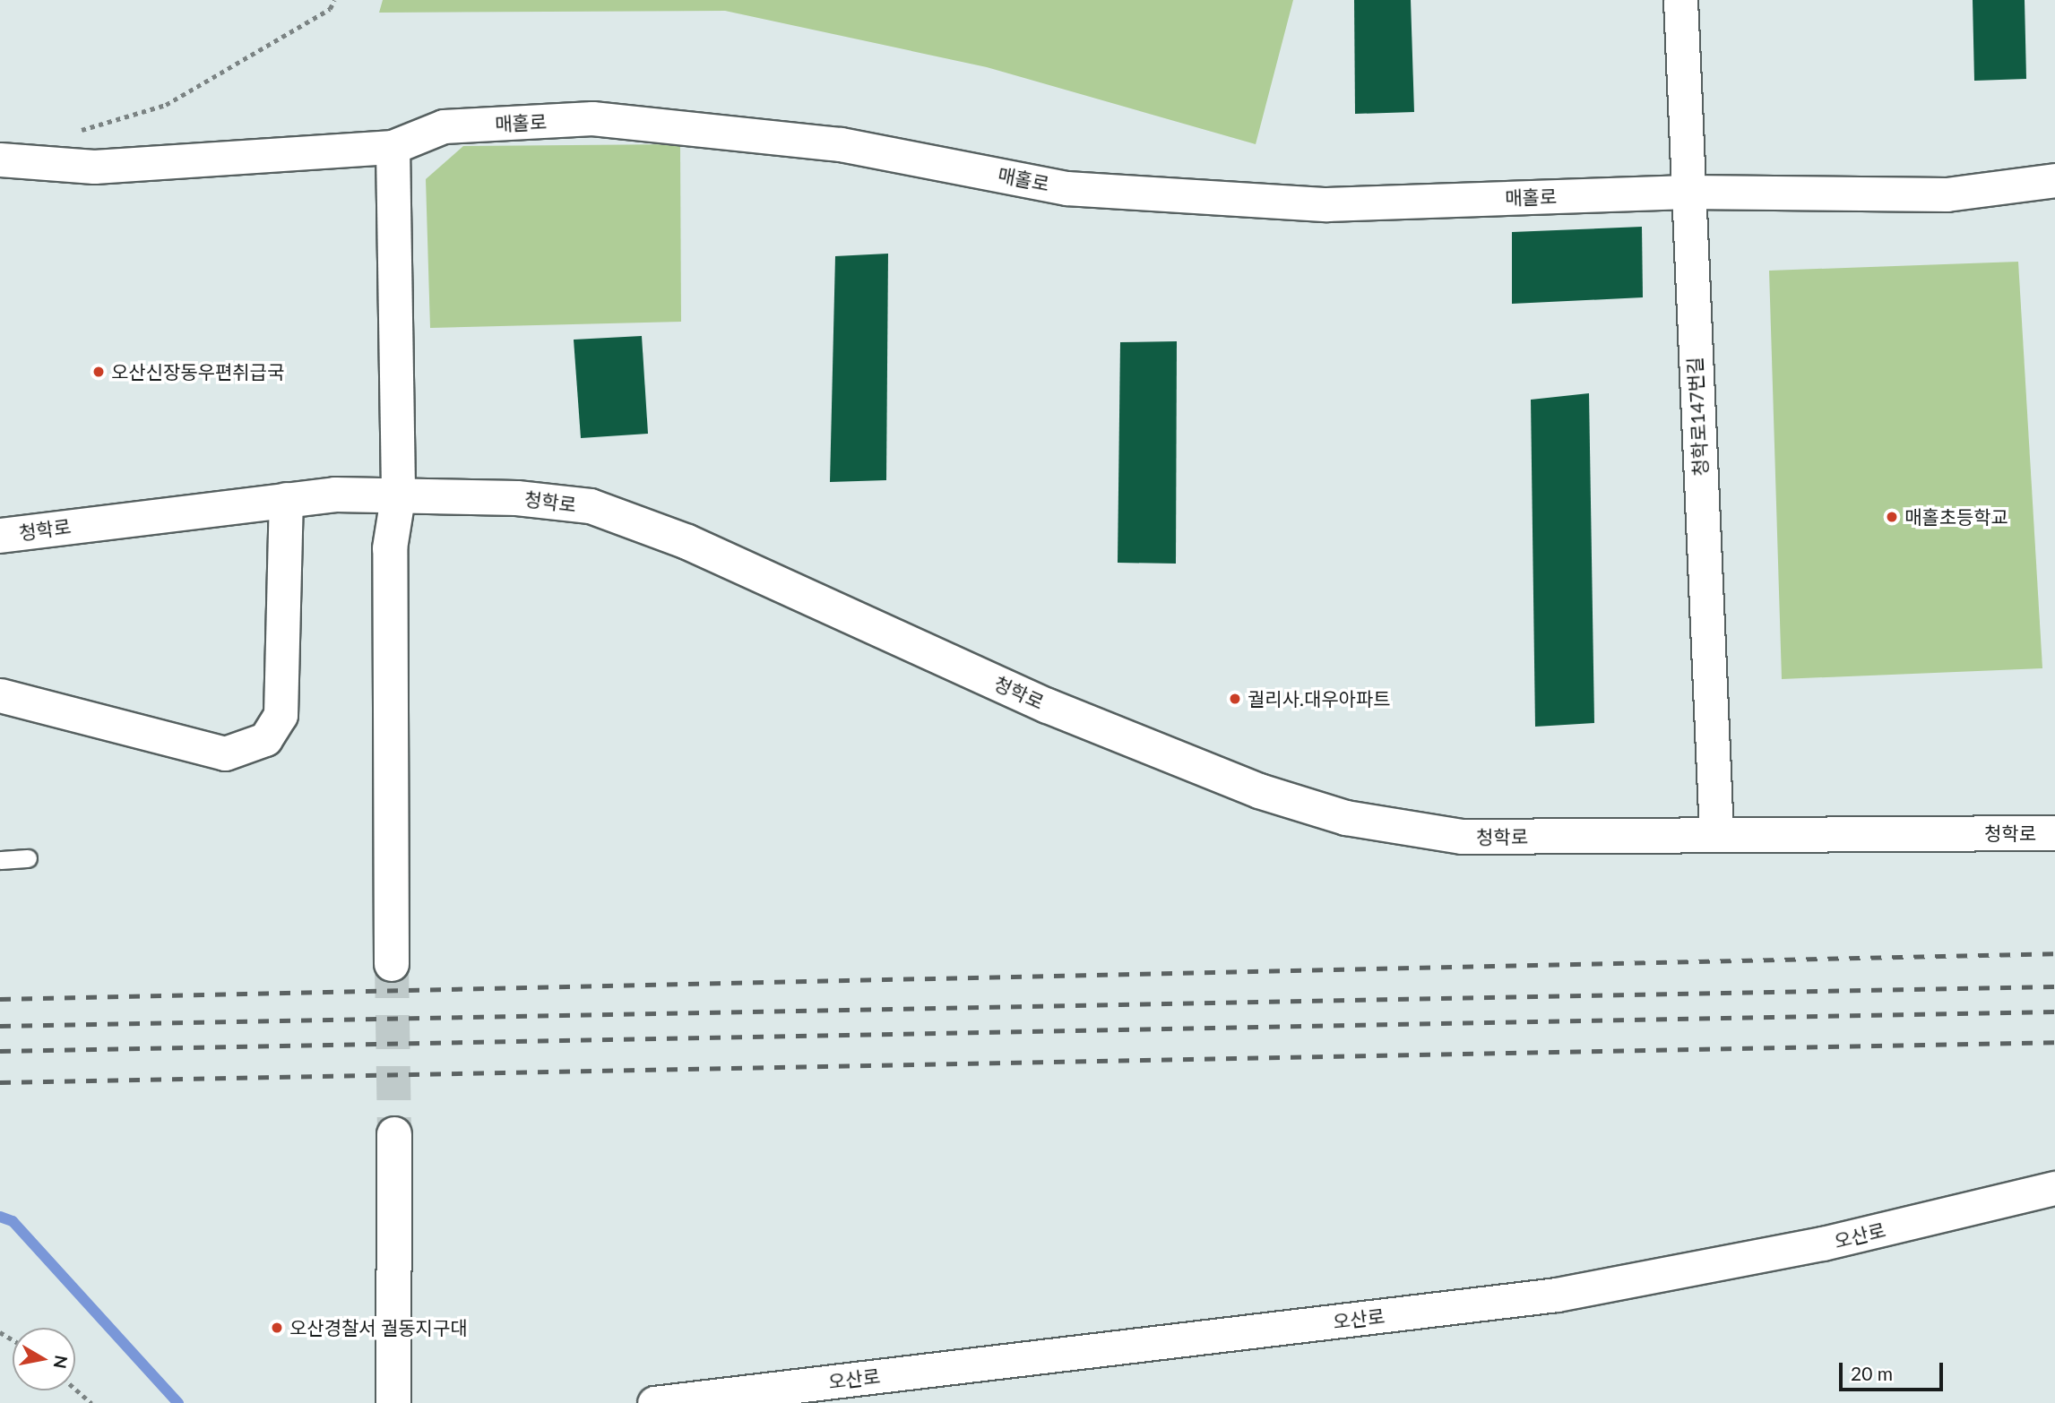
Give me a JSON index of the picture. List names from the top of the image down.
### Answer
{
  "streets": {
    "street": [
      "매홀로",
      "청학로147번길",
      "청학로",
      "오산로"
    ]
  },
  "crossings": [
    ["매홀로", "청학로147번길"],
    ["청학로147번길", "청학로"]
  ],
  "places": [
    "오산신장동우편취급국",
    "매홀초등학교",
    "궐리사.대우아파트",
    "오산경찰서 궐동지구대"
  ],
  "scale_bar": "20 m",
  "north": "right"
}
